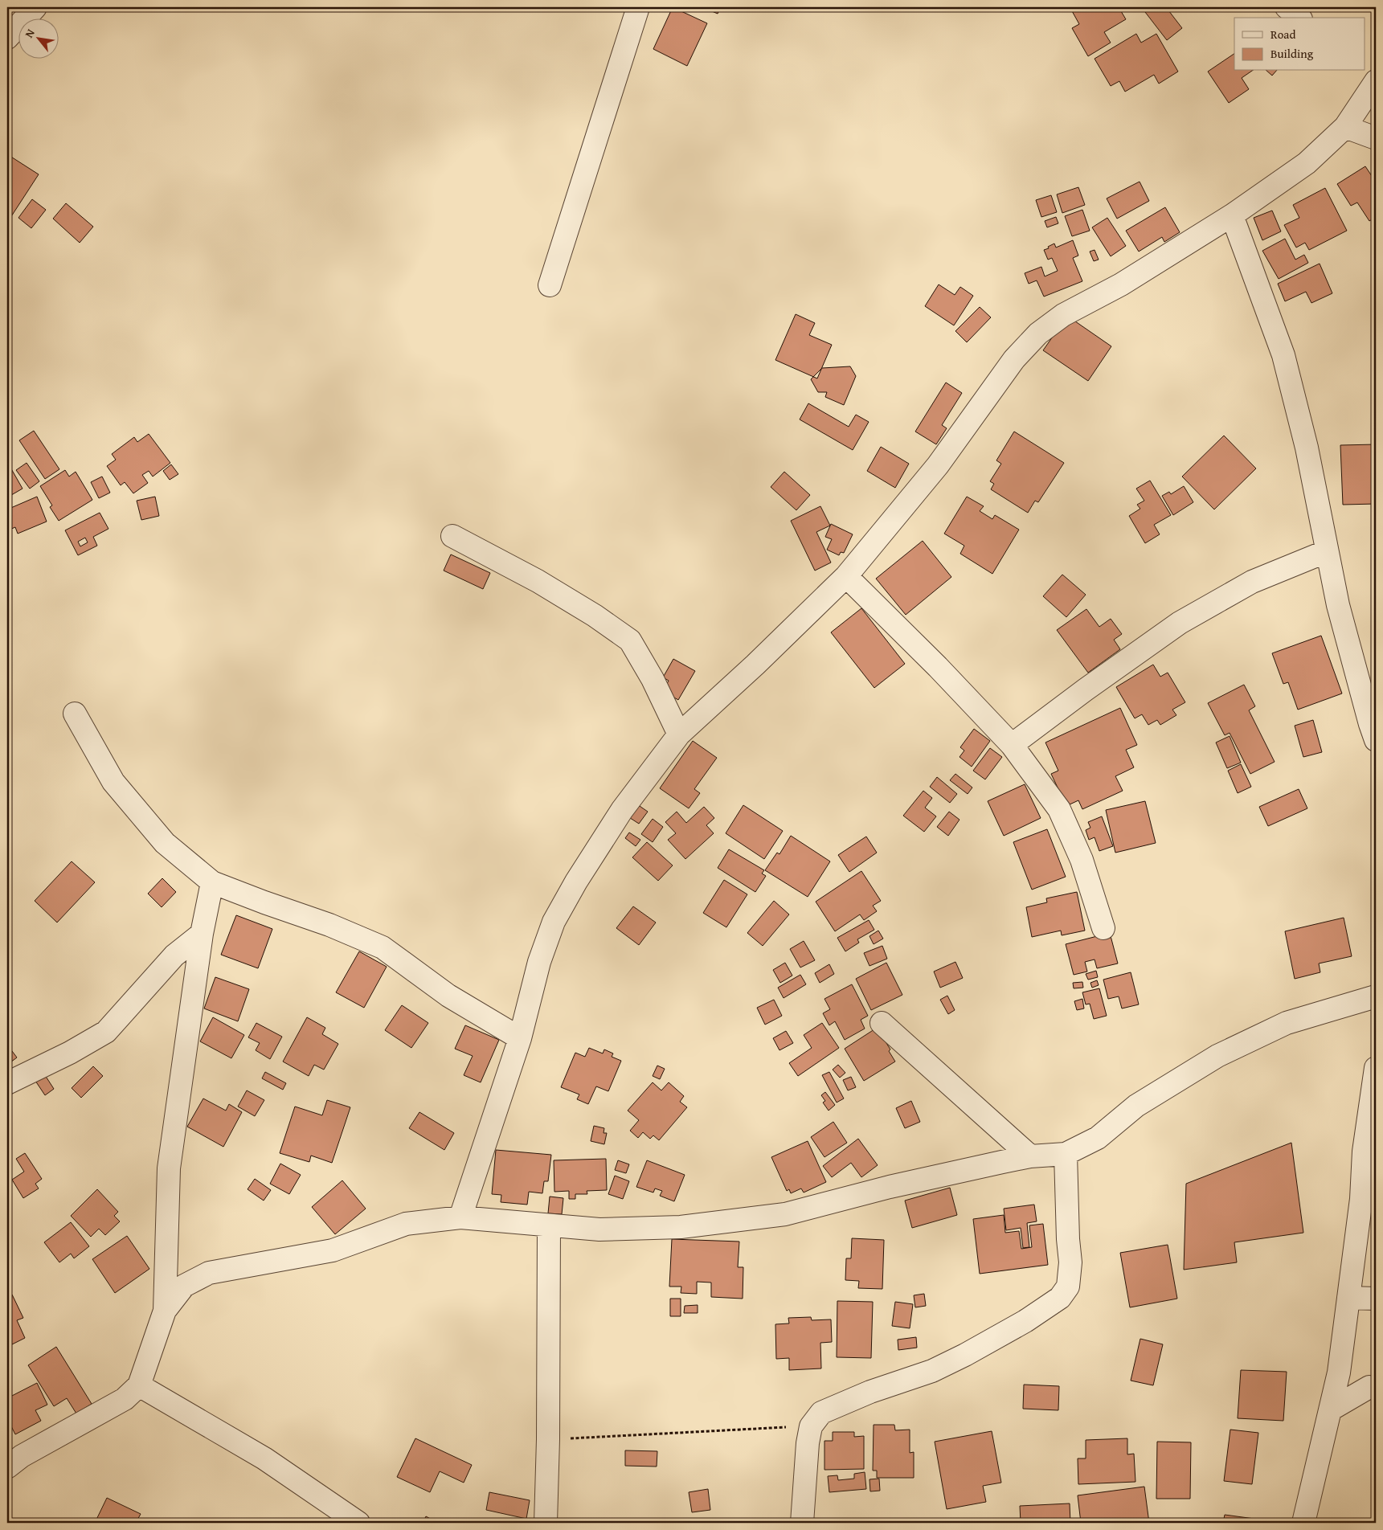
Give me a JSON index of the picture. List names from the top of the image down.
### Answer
{
  "legend": ["Road", "Building"],
  "north": "top left"
}
